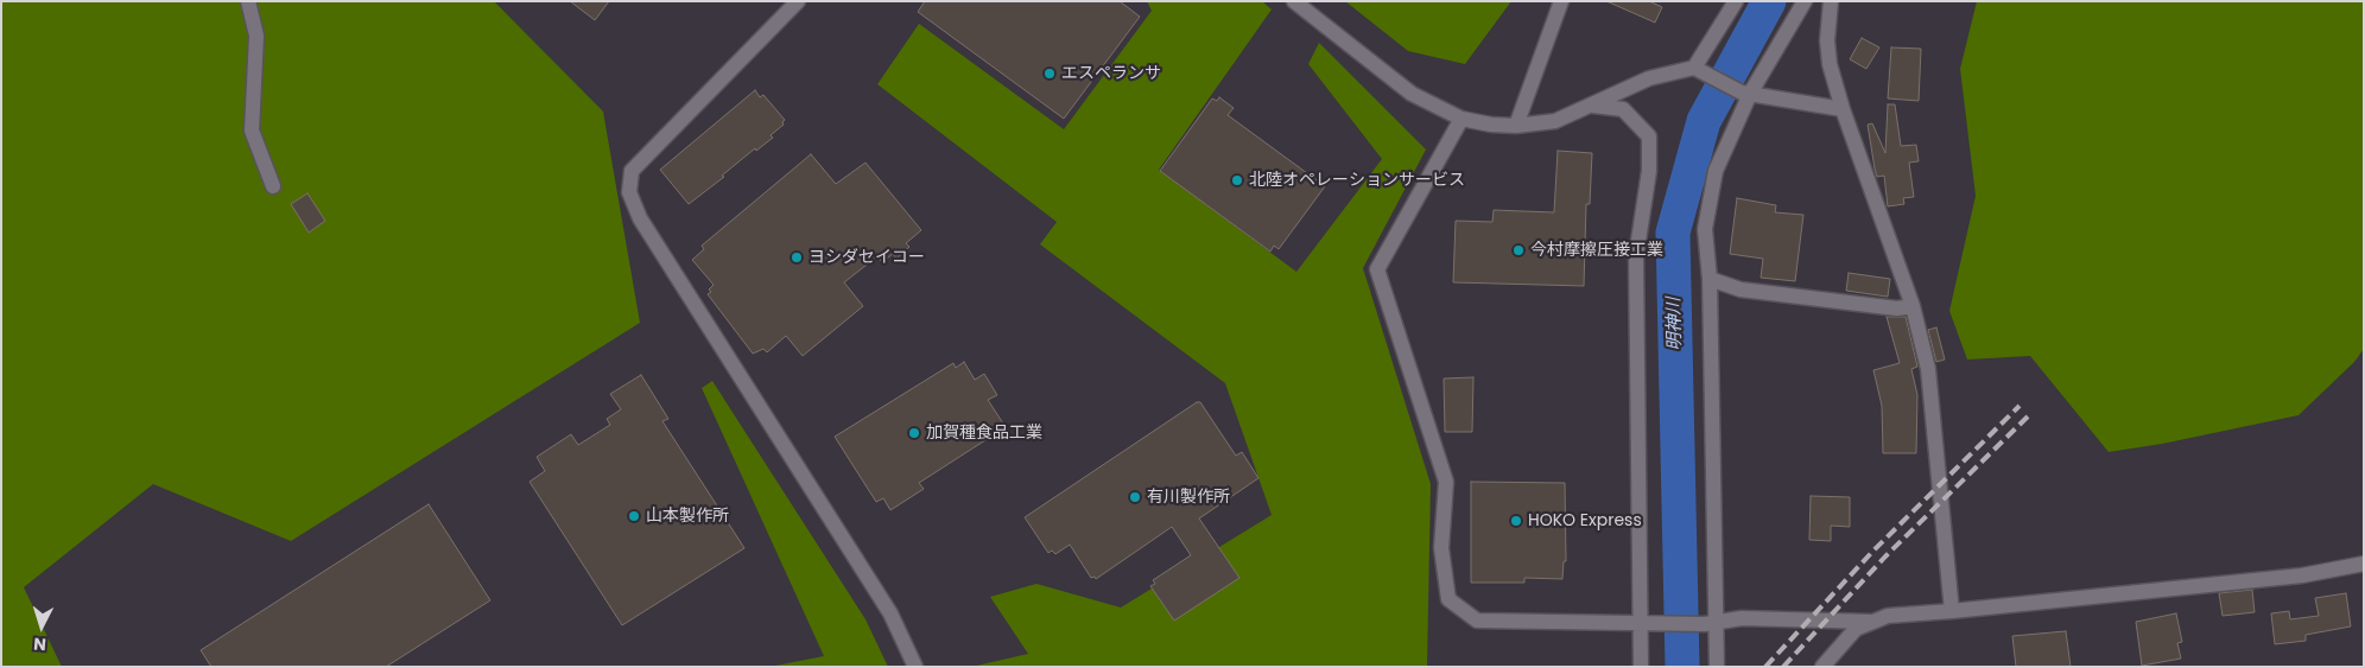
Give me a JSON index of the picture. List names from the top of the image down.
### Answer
{
  "water": ["明神川"],
  "places": [
    "エスペランサ",
    "北陸オペレーションサービス",
    "今村摩擦圧接工業",
    "ヨシダセイコー",
    "加賀種食品工業",
    "有川製作所",
    "山本製作所",
    "HOKO Express"
  ],
  "north": "bottom"
}
